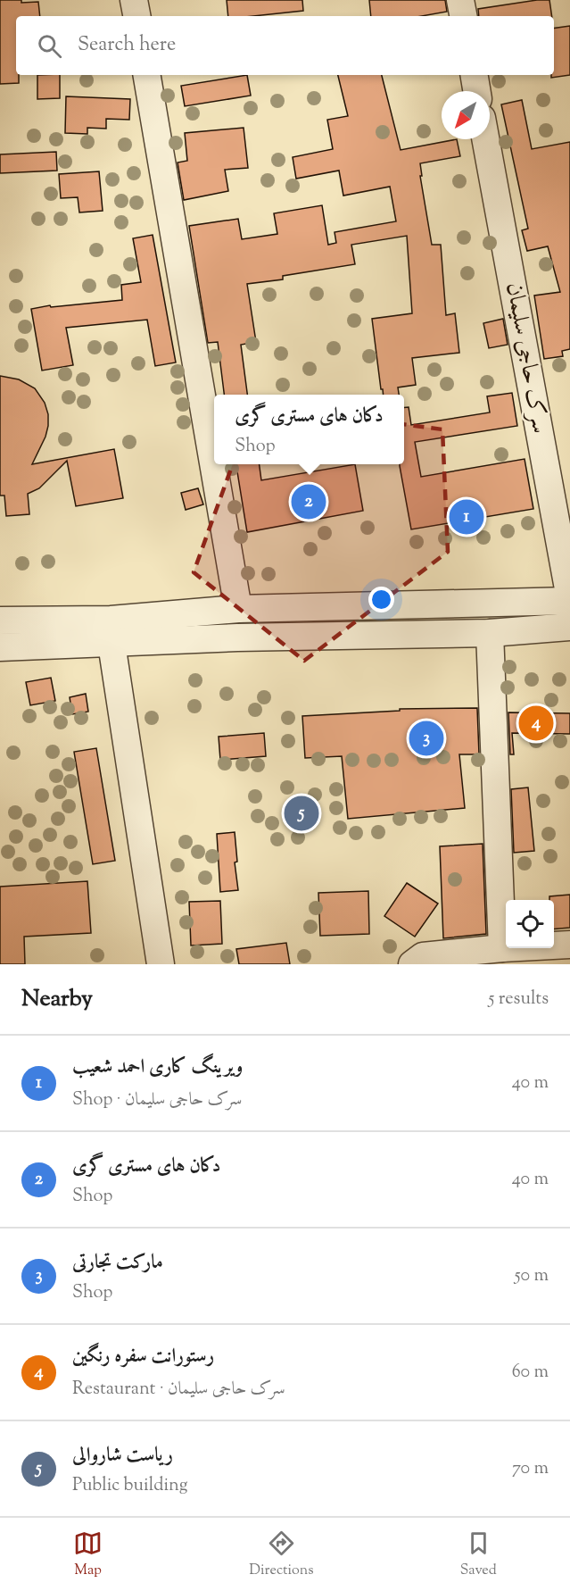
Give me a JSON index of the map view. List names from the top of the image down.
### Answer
{
  "streets": {
    "street": ["سرک حاجی سلیمان"]
  },
  "north": "bottom left",
  "page": {
    "search": "Search here",
    "popup": ["دکان های مستری گری", "Shop"],
    "pins": [
      "2",
      "1",
      "4",
      "3",
      "5"
    ],
    "heading": ["Nearby", "5 results"],
    "list": [
      {
        "mark": "1",
        "name": "ویرینگ کاری احمد شعیب",
        "note": "Shop · سرک حاجی سلیمان",
        "value": "40 m"
      },
      {
        "mark": "2",
        "name": "دکان های مستری گری",
        "note": "Shop",
        "value": "40 m"
      },
      {
        "mark": "3",
        "name": "مارکت تجارتی",
        "note": "Shop",
        "value": "50 m"
      },
      {
        "mark": "4",
        "name": "رستورانت سفره رنگین",
        "note": "Restaurant · سرک حاجی سلیمان",
        "value": "60 m"
      },
      {
        "mark": "5",
        "name": "ریاست شاروالی",
        "note": "Public building",
        "value": "70 m"
      }
    ],
    "nav": ["Map", "Directions", "Saved"]
  }
}
